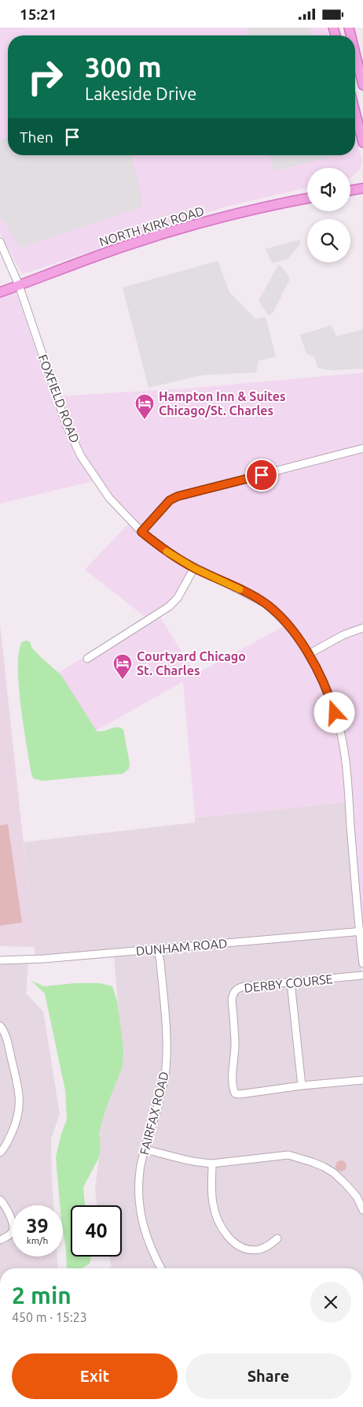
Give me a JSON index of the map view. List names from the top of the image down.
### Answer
{
  "streets": {
    "main road": ["NORTH KIRK ROAD"],
    "street": [
      "FOXFIELD ROAD",
      "DUNHAM ROAD",
      "DERBY COURSE",
      "FAIRFAX ROAD"
    ]
  },
  "crossings": [
    ["NORTH KIRK ROAD", "FOXFIELD ROAD"],
    ["FOXFIELD ROAD", "DUNHAM ROAD"],
    ["DUNHAM ROAD", "FAIRFAX ROAD"]
  ],
  "places": {
    "hotel": ["Hampton Inn & Suites Chicago/St. Charles", "Courtyard Chicago St. Charles"]
  },
  "page": {
    "status": "15:21",
    "turn": ["300 m", "Lakeside Drive"],
    "then": "Then",
    "speed": "39 km/h",
    "limit": "40",
    "heading": ["2 min", "450 m · 15:23"],
    "buttons": ["Exit", "Share"]
  }
}
